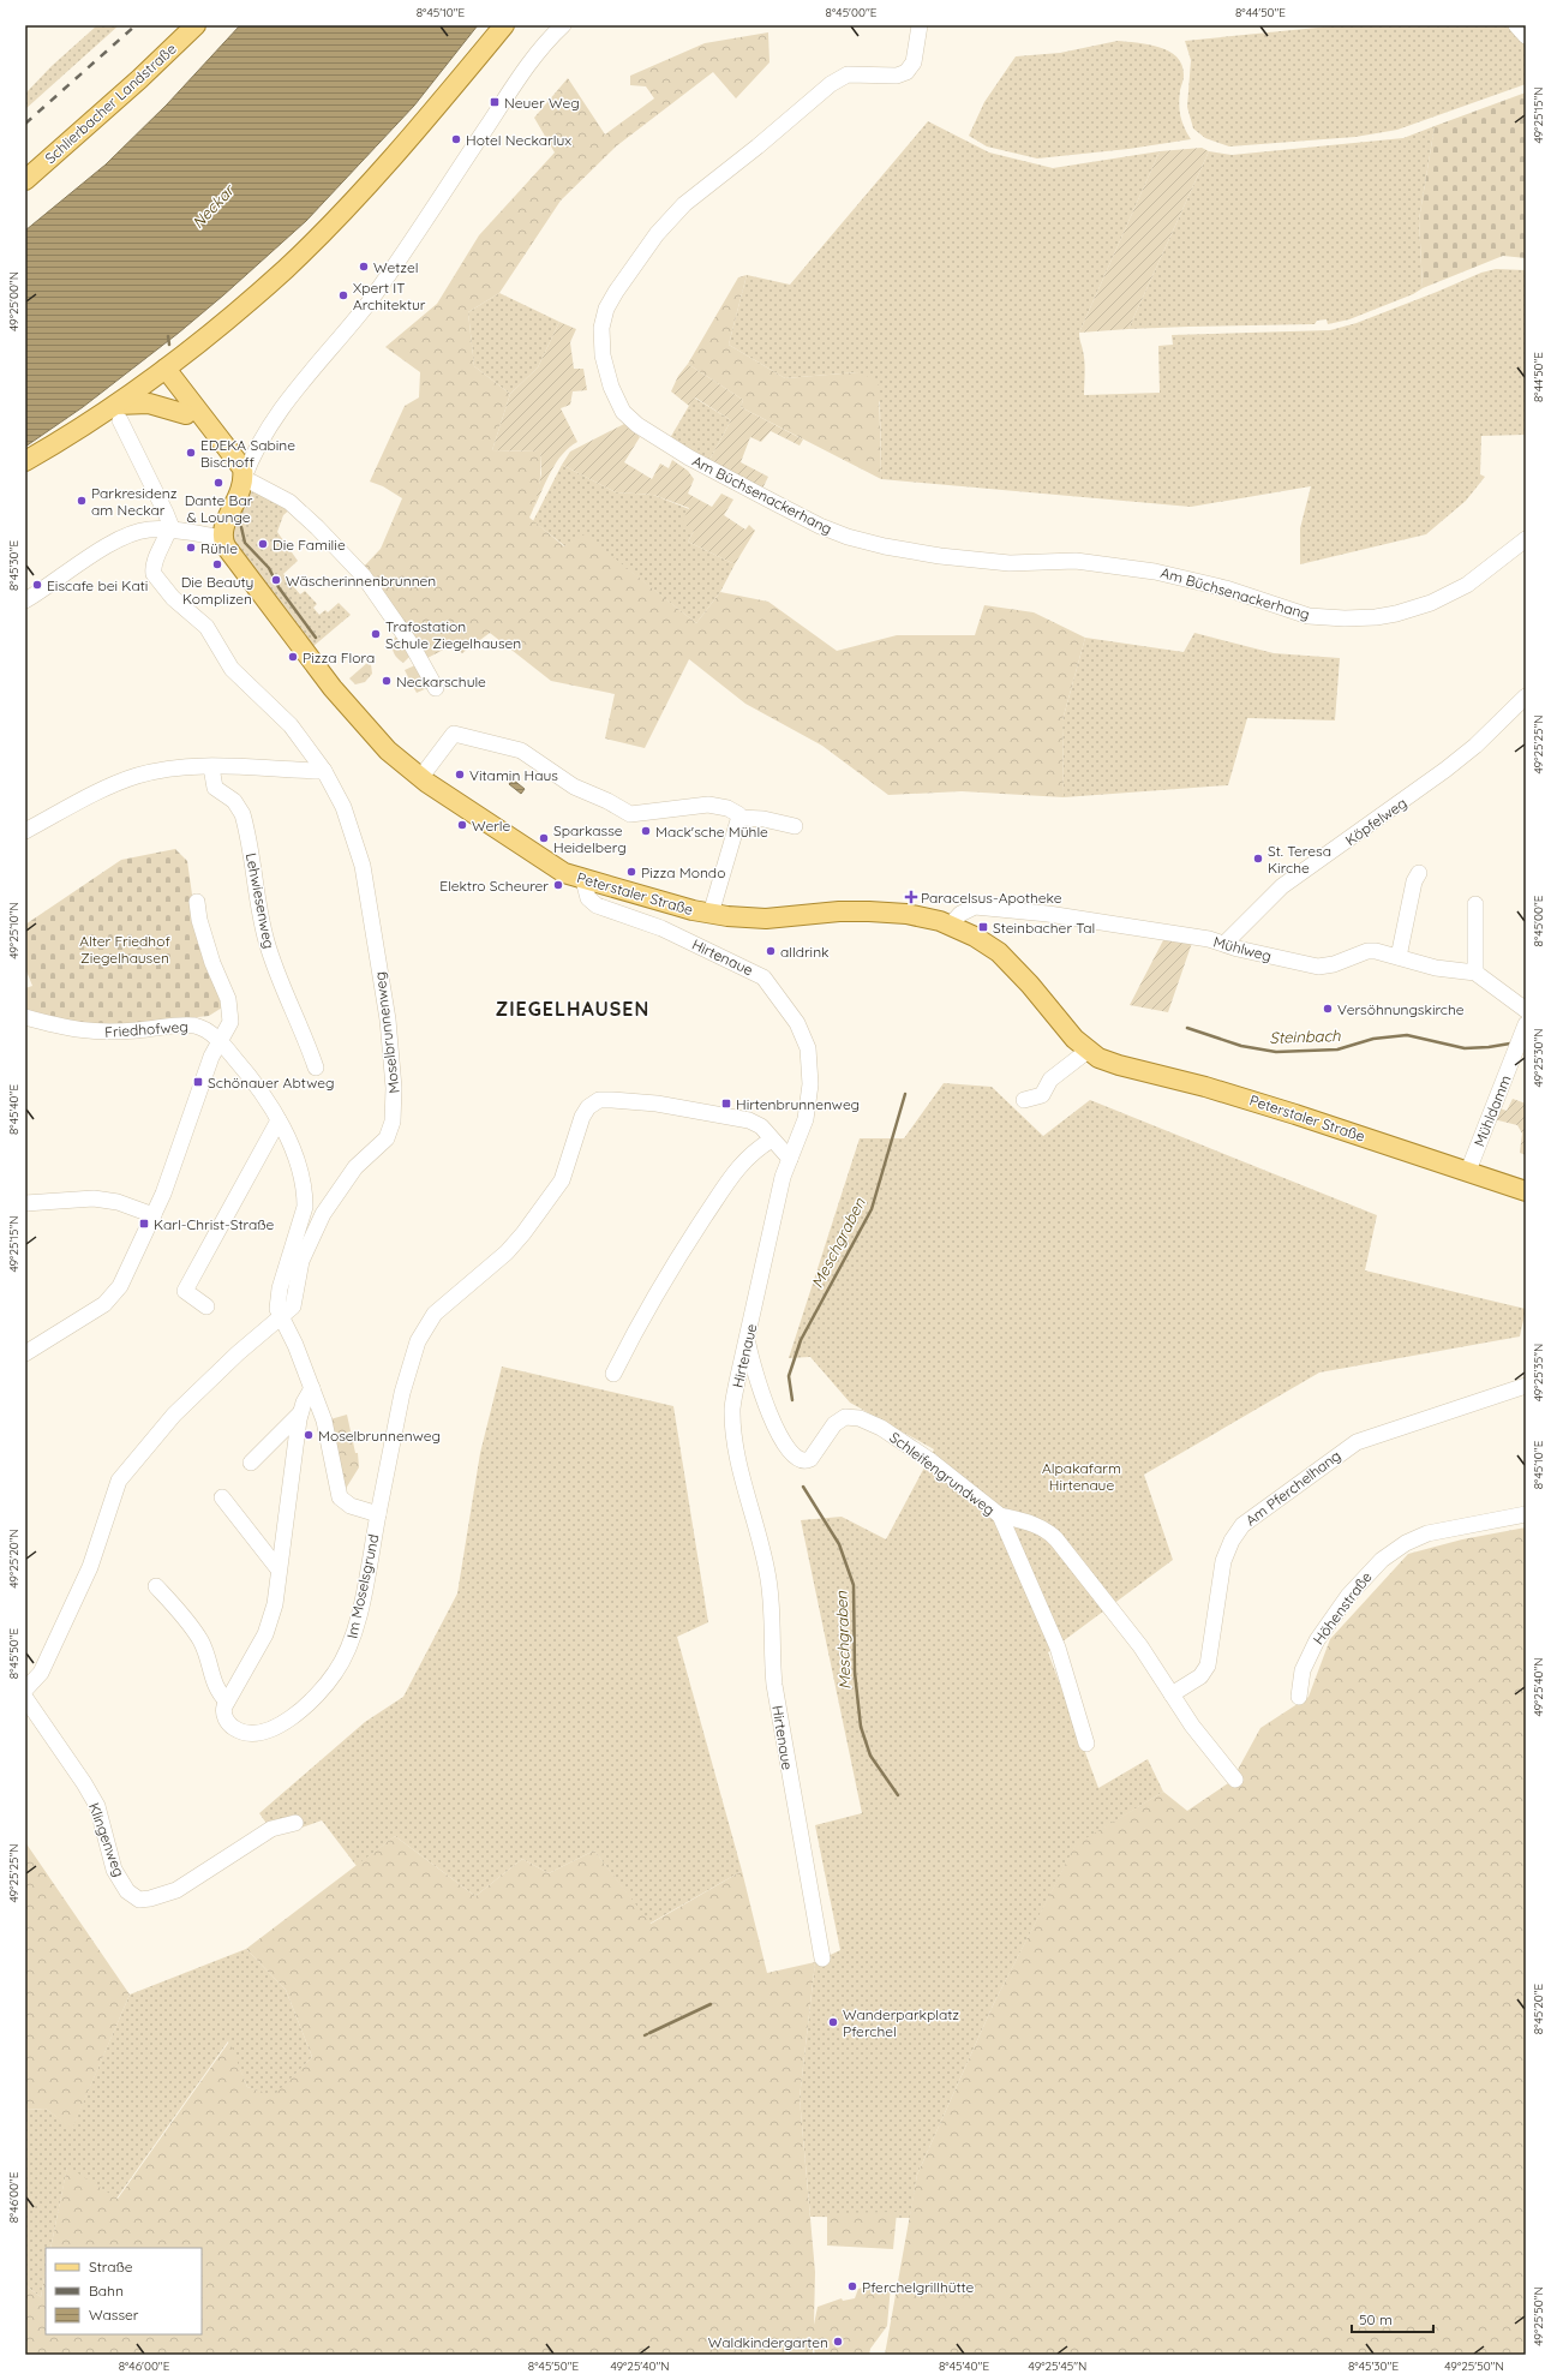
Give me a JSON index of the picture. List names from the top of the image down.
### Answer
{
  "streets": {
    "main road": ["Schlierbacher Landstraße", "Peterstaler Straße"],
    "street": [
      "Am Büchsenackerhang",
      "Köpfelweg",
      "Lehwiesenweg",
      "Mühlweg",
      "Hirtenaue",
      "Friedhofweg",
      "Moselbrunnenweg",
      "Mühldamm",
      "Schleifengrundweg",
      "Am Pferchelhang",
      "Im Moselsgrund",
      "Höhenstraße",
      "Klingenweg"
    ]
  },
  "crossings": [
    ["Köpfelweg", "Mühlweg"],
    ["Peterstaler Straße", "Mühlweg"],
    ["Peterstaler Straße", "Hirtenaue"],
    ["Peterstaler Straße", "Mühldamm"],
    ["Hirtenaue", "Schleifengrundweg"],
    ["Friedhofweg", "Moselbrunnenweg"]
  ],
  "districts": ["ZIEGELHAUSEN"],
  "water": ["Neckar", "Steinbach", "Meschgraben"],
  "parks": ["Alter Friedhof Ziegelhausen", "Alpakafarm Hirtenaue"],
  "places": {
    "transit": [
      "Neuer Weg",
      "Steinbacher Tal",
      "Schönauer Abtweg",
      "Hirtenbrunnenweg",
      "Karl-Christ-Straße"
    ],
    "other": [
      "Hotel Neckarlux",
      "Wetzel",
      "Xpert IT Architektur",
      "EDEKA Sabine Bischoff",
      "Dante Bar & Lounge",
      "Parkresidenz am Neckar",
      "Die Familie",
      "Rühle",
      "Die Beauty Komplizen",
      "Wäscherinnenbrunnen",
      "Eiscafe bei Kati",
      "Trafostation Schule Ziegelhausen",
      "Pizza Flora",
      "Neckarschule",
      "Vitamin Haus",
      "Werle",
      "Mack'sche Mühle",
      "Sparkasse Heidelberg",
      "St. Teresa Kirche",
      "Pizza Mondo",
      "Elektro Scheurer",
      "alldrink",
      "Versöhnungskirche",
      "Moselbrunnenweg",
      "Wanderparkplatz Pferchel",
      "Pferchelgrillhütte",
      "Waldkindergarten"
    ],
    "health": ["Paracelsus-Apotheke"]
  },
  "legend": ["Straße", "Bahn", "Wasser"],
  "scale_bar": "50 m",
  "coordinates": [
    "8°45'10\"E",
    "8°45'00\"E",
    "8°44'50\"E",
    "49°25'15\"N",
    "49°25'00\"N",
    "8°45'30\"E",
    "49°25'25\"N",
    "49°25'10\"N",
    "49°25'30\"N",
    "8°45'40\"E",
    "49°25'35\"N",
    "49°25'20\"N",
    "8°45'50\"E",
    "49°25'40\"N",
    "8°45'20\"E",
    "8°46'00\"E",
    "49°25'50\"N",
    "49°25'45\"N"
  ]
}
